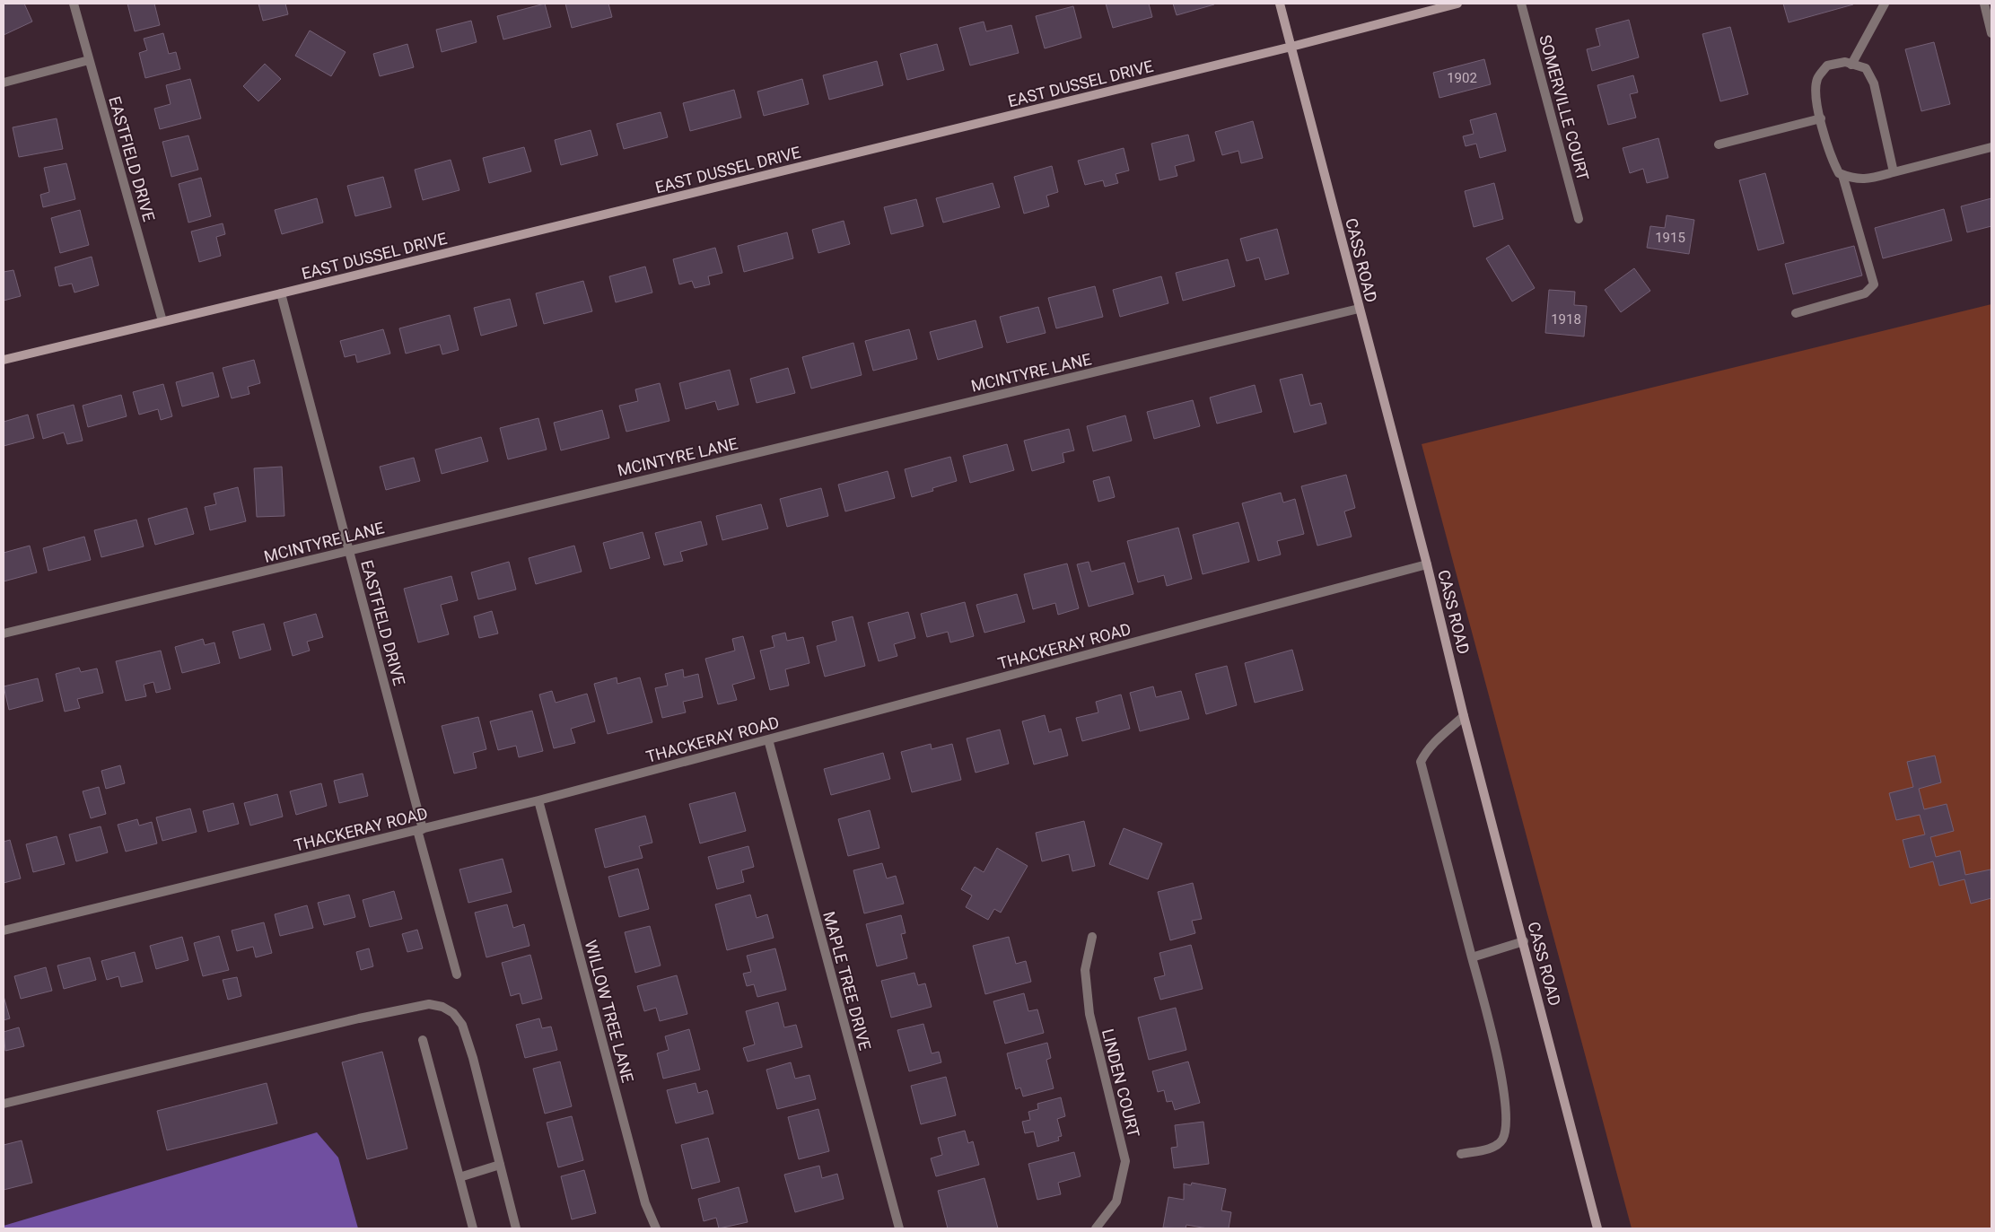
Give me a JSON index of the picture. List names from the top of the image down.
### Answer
{
  "streets": {
    "street": [
      "EAST DUSSEL DRIVE",
      "SOMERVILLE COURT",
      "EASTFIELD DRIVE",
      "CASS ROAD",
      "MCINTYRE LANE",
      "THACKERAY ROAD",
      "MAPLE TREE DRIVE",
      "WILLOW TREE LANE",
      "LINDEN COURT"
    ]
  },
  "crossings": [
    ["EAST DUSSEL DRIVE", "EASTFIELD DRIVE"],
    ["EAST DUSSEL DRIVE", "CASS ROAD"],
    ["EASTFIELD DRIVE", "MCINTYRE LANE"],
    ["EASTFIELD DRIVE", "THACKERAY ROAD"],
    ["CASS ROAD", "MCINTYRE LANE"],
    ["CASS ROAD", "THACKERAY ROAD"],
    ["THACKERAY ROAD", "MAPLE TREE DRIVE"],
    ["THACKERAY ROAD", "WILLOW TREE LANE"]
  ],
  "house_numbers": ["1902", "1915", "1918"]
}
